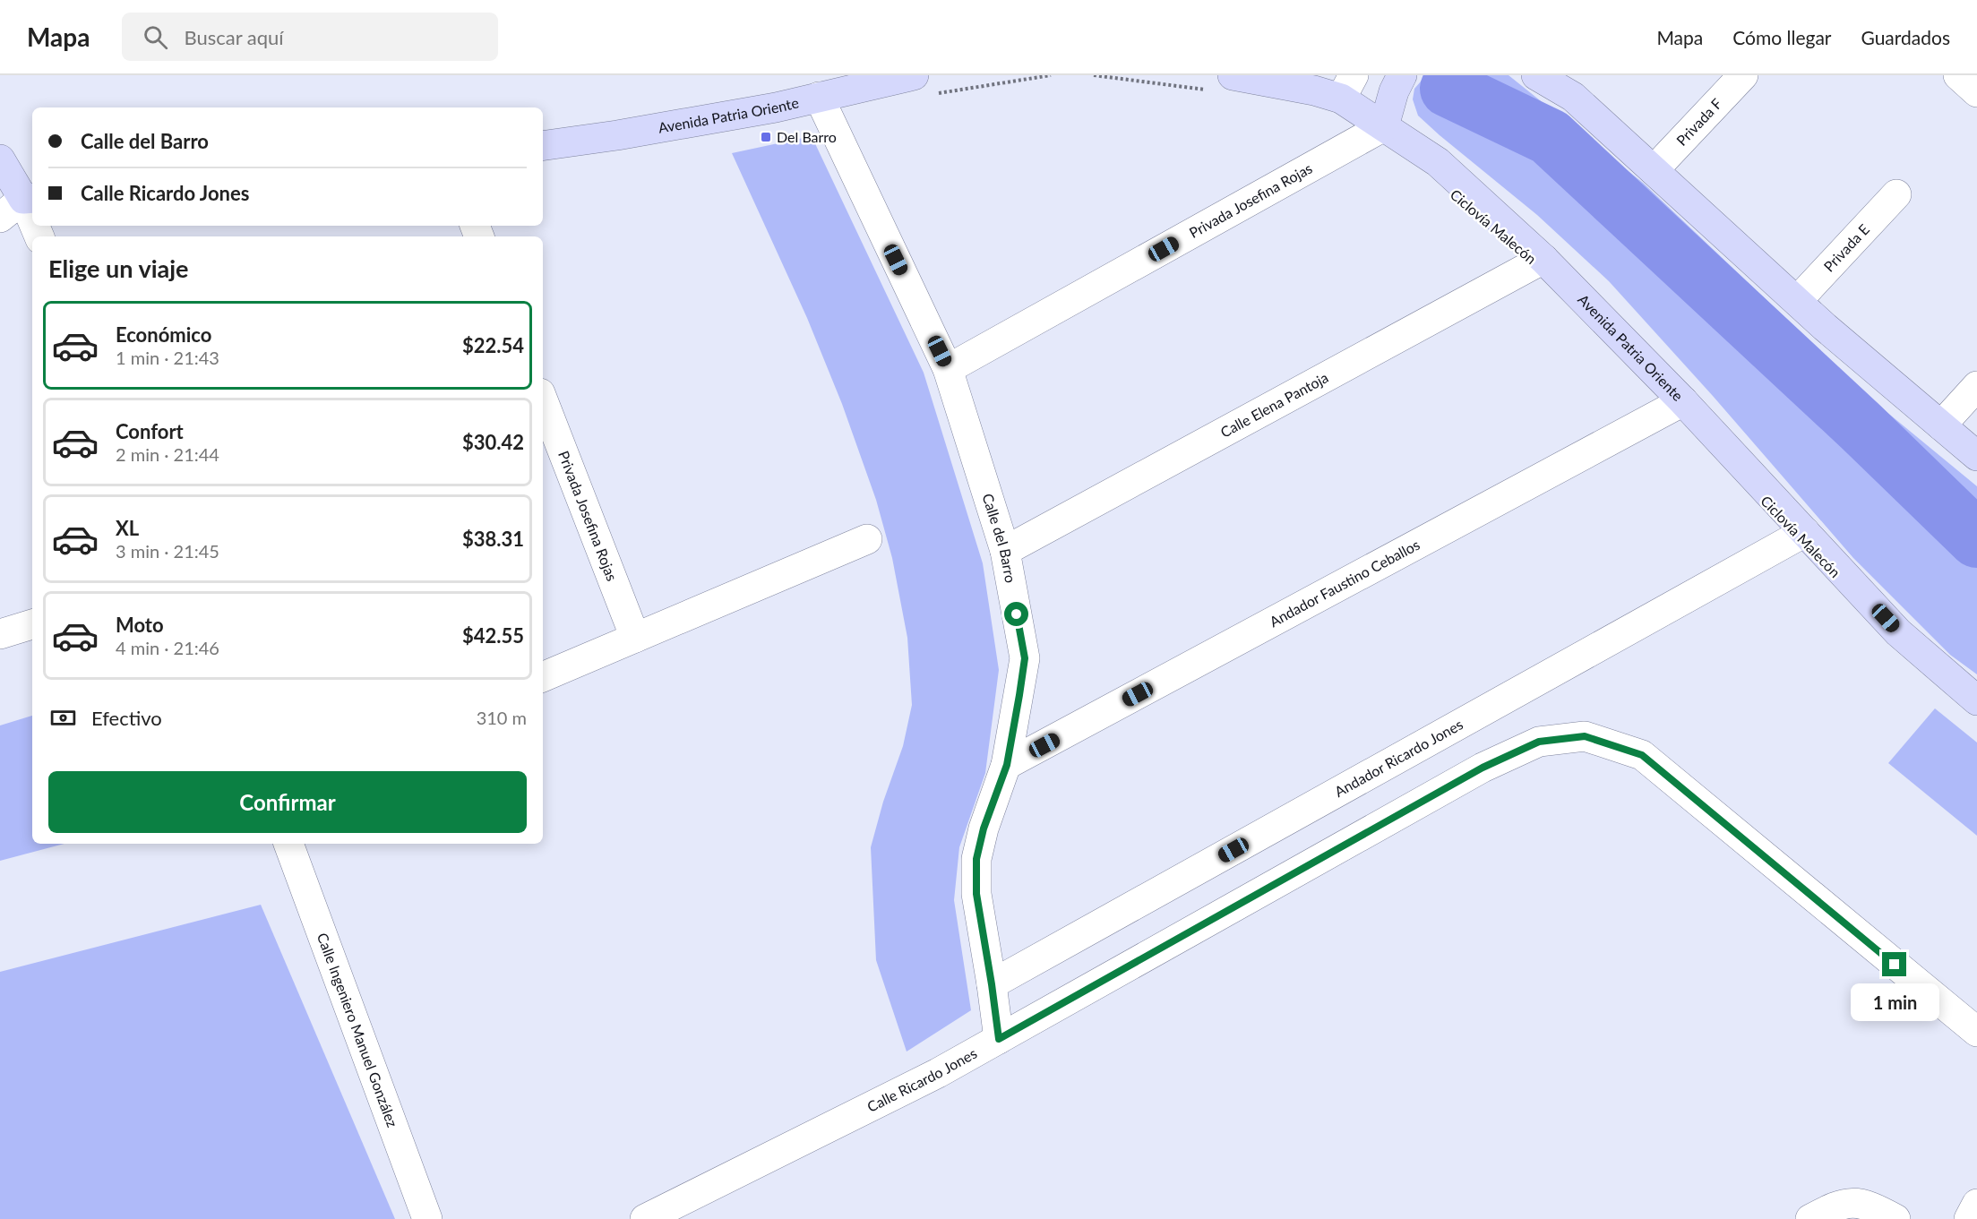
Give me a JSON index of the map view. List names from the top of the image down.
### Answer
{
  "streets": {
    "street": [
      "Avenida Patria Oriente",
      "Privada F",
      "Privada Josefina Rojas",
      "Privada E",
      "Calle Elena Pantoja",
      "Calle del Barro",
      "Andador Faustino Ceballos",
      "Andador Ricardo Jones",
      "Calle Ingeniero Manuel González",
      "Calle Ricardo Jones"
    ]
  },
  "crossings": [
    ["Avenida Patria Oriente", "Privada Josefina Rojas"],
    ["Avenida Patria Oriente", "Calle Elena Pantoja"],
    ["Avenida Patria Oriente", "Calle del Barro"],
    ["Avenida Patria Oriente", "Andador Faustino Ceballos"],
    ["Avenida Patria Oriente", "Andador Ricardo Jones"],
    ["Privada Josefina Rojas", "Calle del Barro"],
    ["Calle Elena Pantoja", "Calle del Barro"],
    ["Calle del Barro", "Andador Faustino Ceballos"],
    ["Calle del Barro", "Andador Ricardo Jones"],
    ["Calle del Barro", "Calle Ricardo Jones"]
  ],
  "places": {
    "transit": ["Del Barro"]
  },
  "page": {
    "header": "Mapa",
    "search": "Buscar aquí",
    "nav": ["Mapa", "Cómo llegar", "Guardados"],
    "banner": ["Calle del Barro", "Calle Ricardo Jones"],
    "heading": "Elige un viaje",
    "list": [
      {
        "name": "Económico",
        "note": "1 min · 21:43",
        "value": "$22.54"
      },
      {
        "name": "Confort",
        "note": "2 min · 21:44",
        "value": "$30.42"
      },
      {
        "name": "XL",
        "note": "3 min · 21:45",
        "value": "$38.31"
      },
      {
        "name": "Moto",
        "note": "4 min · 21:46",
        "value": "$42.55"
      }
    ],
    "pay": ["Efectivo", "310 m"],
    "buttons": "Confirmar",
    "bubble": "1 min"
  }
}
